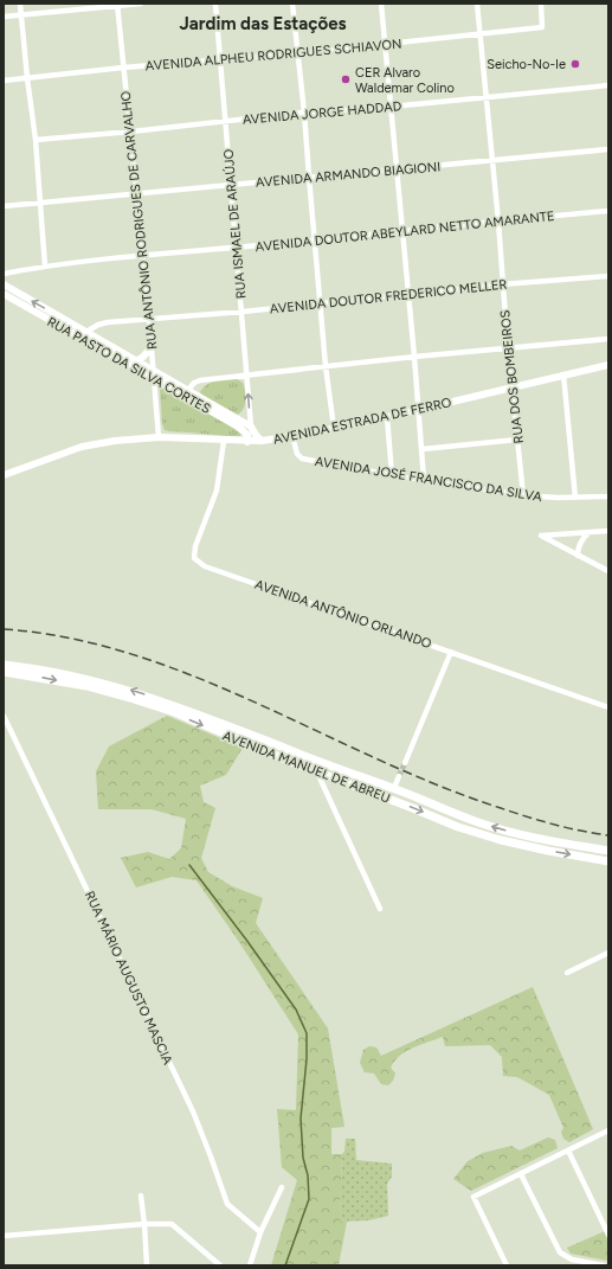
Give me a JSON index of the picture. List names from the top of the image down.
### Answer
{
  "streets": {
    "main road": ["AVENIDA MANUEL DE ABREU"],
    "street": [
      "AVENIDA ALPHEU RODRIGUES SCHIAVON",
      "AVENIDA JORGE HADDAD",
      "AVENIDA ARMANDO BIAGIONI",
      "RUA ANTÔNIO RODRIGUES DE CARVALHO",
      "RUA ISMAEL DE ARAÚJO",
      "AVENIDA DOUTOR ABEYLARD NETTO AMARANTE",
      "AVENIDA DOUTOR FREDERICO MELLER",
      "RUA PASTO DA SILVA CORTES",
      "RUA DOS BOMBEIROS",
      "AVENIDA ESTRADA DE FERRO",
      "AVENIDA JOSÉ FRANCISCO DA SILVA",
      "AVENIDA ANTÔNIO ORLANDO",
      "RUA MÁRIO AUGUSTO MASCIA"
    ]
  },
  "crossings": [
    ["AVENIDA ALPHEU RODRIGUES SCHIAVON", "RUA ANTÔNIO RODRIGUES DE CARVALHO"],
    ["AVENIDA ALPHEU RODRIGUES SCHIAVON", "RUA ISMAEL DE ARAÚJO"],
    ["AVENIDA ALPHEU RODRIGUES SCHIAVON", "RUA DOS BOMBEIROS"],
    ["AVENIDA JORGE HADDAD", "RUA ANTÔNIO RODRIGUES DE CARVALHO"],
    ["AVENIDA JORGE HADDAD", "RUA ISMAEL DE ARAÚJO"],
    ["AVENIDA JORGE HADDAD", "RUA DOS BOMBEIROS"],
    ["AVENIDA ARMANDO BIAGIONI", "RUA ANTÔNIO RODRIGUES DE CARVALHO"],
    ["AVENIDA ARMANDO BIAGIONI", "RUA ISMAEL DE ARAÚJO"],
    ["AVENIDA ARMANDO BIAGIONI", "RUA DOS BOMBEIROS"],
    ["RUA ANTÔNIO RODRIGUES DE CARVALHO", "AVENIDA DOUTOR ABEYLARD NETTO AMARANTE"],
    ["RUA ANTÔNIO RODRIGUES DE CARVALHO", "AVENIDA DOUTOR FREDERICO MELLER"],
    ["RUA ANTÔNIO RODRIGUES DE CARVALHO", "RUA PASTO DA SILVA CORTES"],
    ["RUA ANTÔNIO RODRIGUES DE CARVALHO", "AVENIDA ESTRADA DE FERRO"],
    ["RUA ISMAEL DE ARAÚJO", "AVENIDA DOUTOR ABEYLARD NETTO AMARANTE"],
    ["RUA ISMAEL DE ARAÚJO", "AVENIDA DOUTOR FREDERICO MELLER"],
    ["RUA ISMAEL DE ARAÚJO", "RUA PASTO DA SILVA CORTES"],
    ["AVENIDA DOUTOR ABEYLARD NETTO AMARANTE", "RUA DOS BOMBEIROS"],
    ["AVENIDA DOUTOR FREDERICO MELLER", "RUA PASTO DA SILVA CORTES"],
    ["AVENIDA DOUTOR FREDERICO MELLER", "RUA DOS BOMBEIROS"],
    ["RUA PASTO DA SILVA CORTES", "AVENIDA ESTRADA DE FERRO"],
    ["RUA DOS BOMBEIROS", "AVENIDA ESTRADA DE FERRO"],
    ["RUA DOS BOMBEIROS", "AVENIDA JOSÉ FRANCISCO DA SILVA"],
    ["AVENIDA ESTRADA DE FERRO", "AVENIDA JOSÉ FRANCISCO DA SILVA"],
    ["AVENIDA ESTRADA DE FERRO", "AVENIDA ANTÔNIO ORLANDO"]
  ],
  "districts": ["Jardim das Estações"],
  "places": ["Seicho-No-Ie", "CER Alvaro Waldemar Colino"]
}
